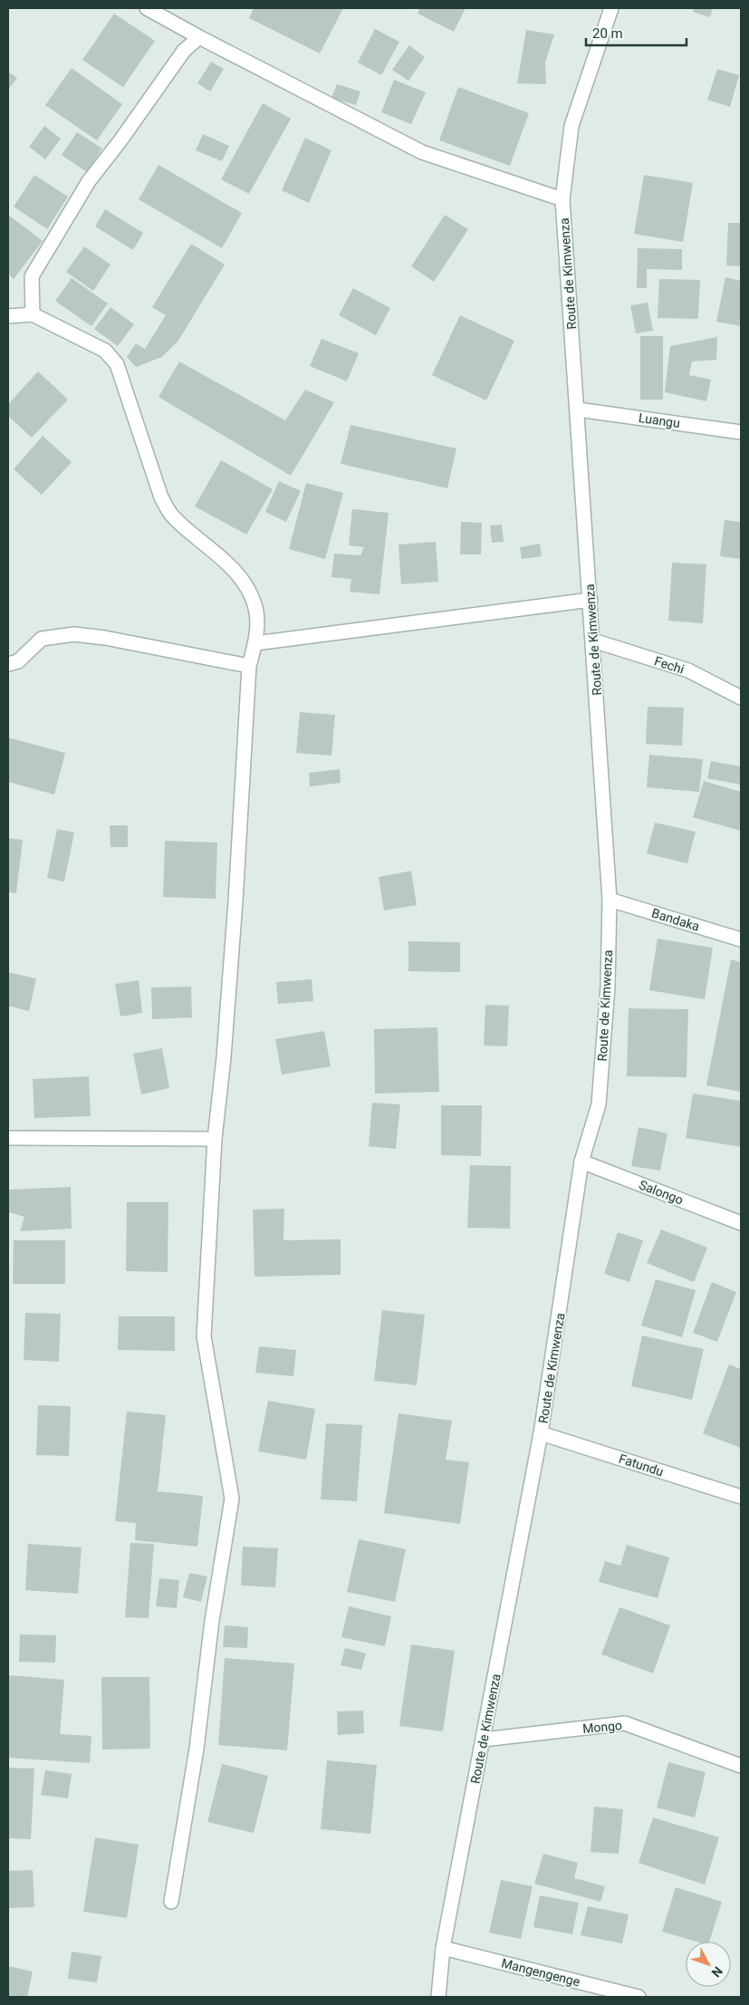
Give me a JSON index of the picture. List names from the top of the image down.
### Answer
{
  "streets": {
    "street": [
      "Route de Kimwenza",
      "Luangu",
      "Fechi",
      "Bandaka",
      "Salongo",
      "Fatundu",
      "Mongo",
      "Mangengenge"
    ]
  },
  "crossings": [
    ["Route de Kimwenza", "Luangu"],
    ["Route de Kimwenza", "Fechi"],
    ["Route de Kimwenza", "Bandaka"],
    ["Route de Kimwenza", "Salongo"],
    ["Route de Kimwenza", "Fatundu"],
    ["Route de Kimwenza", "Mongo"],
    ["Route de Kimwenza", "Mangengenge"]
  ],
  "scale_bar": "20 m",
  "north": "bottom right"
}
